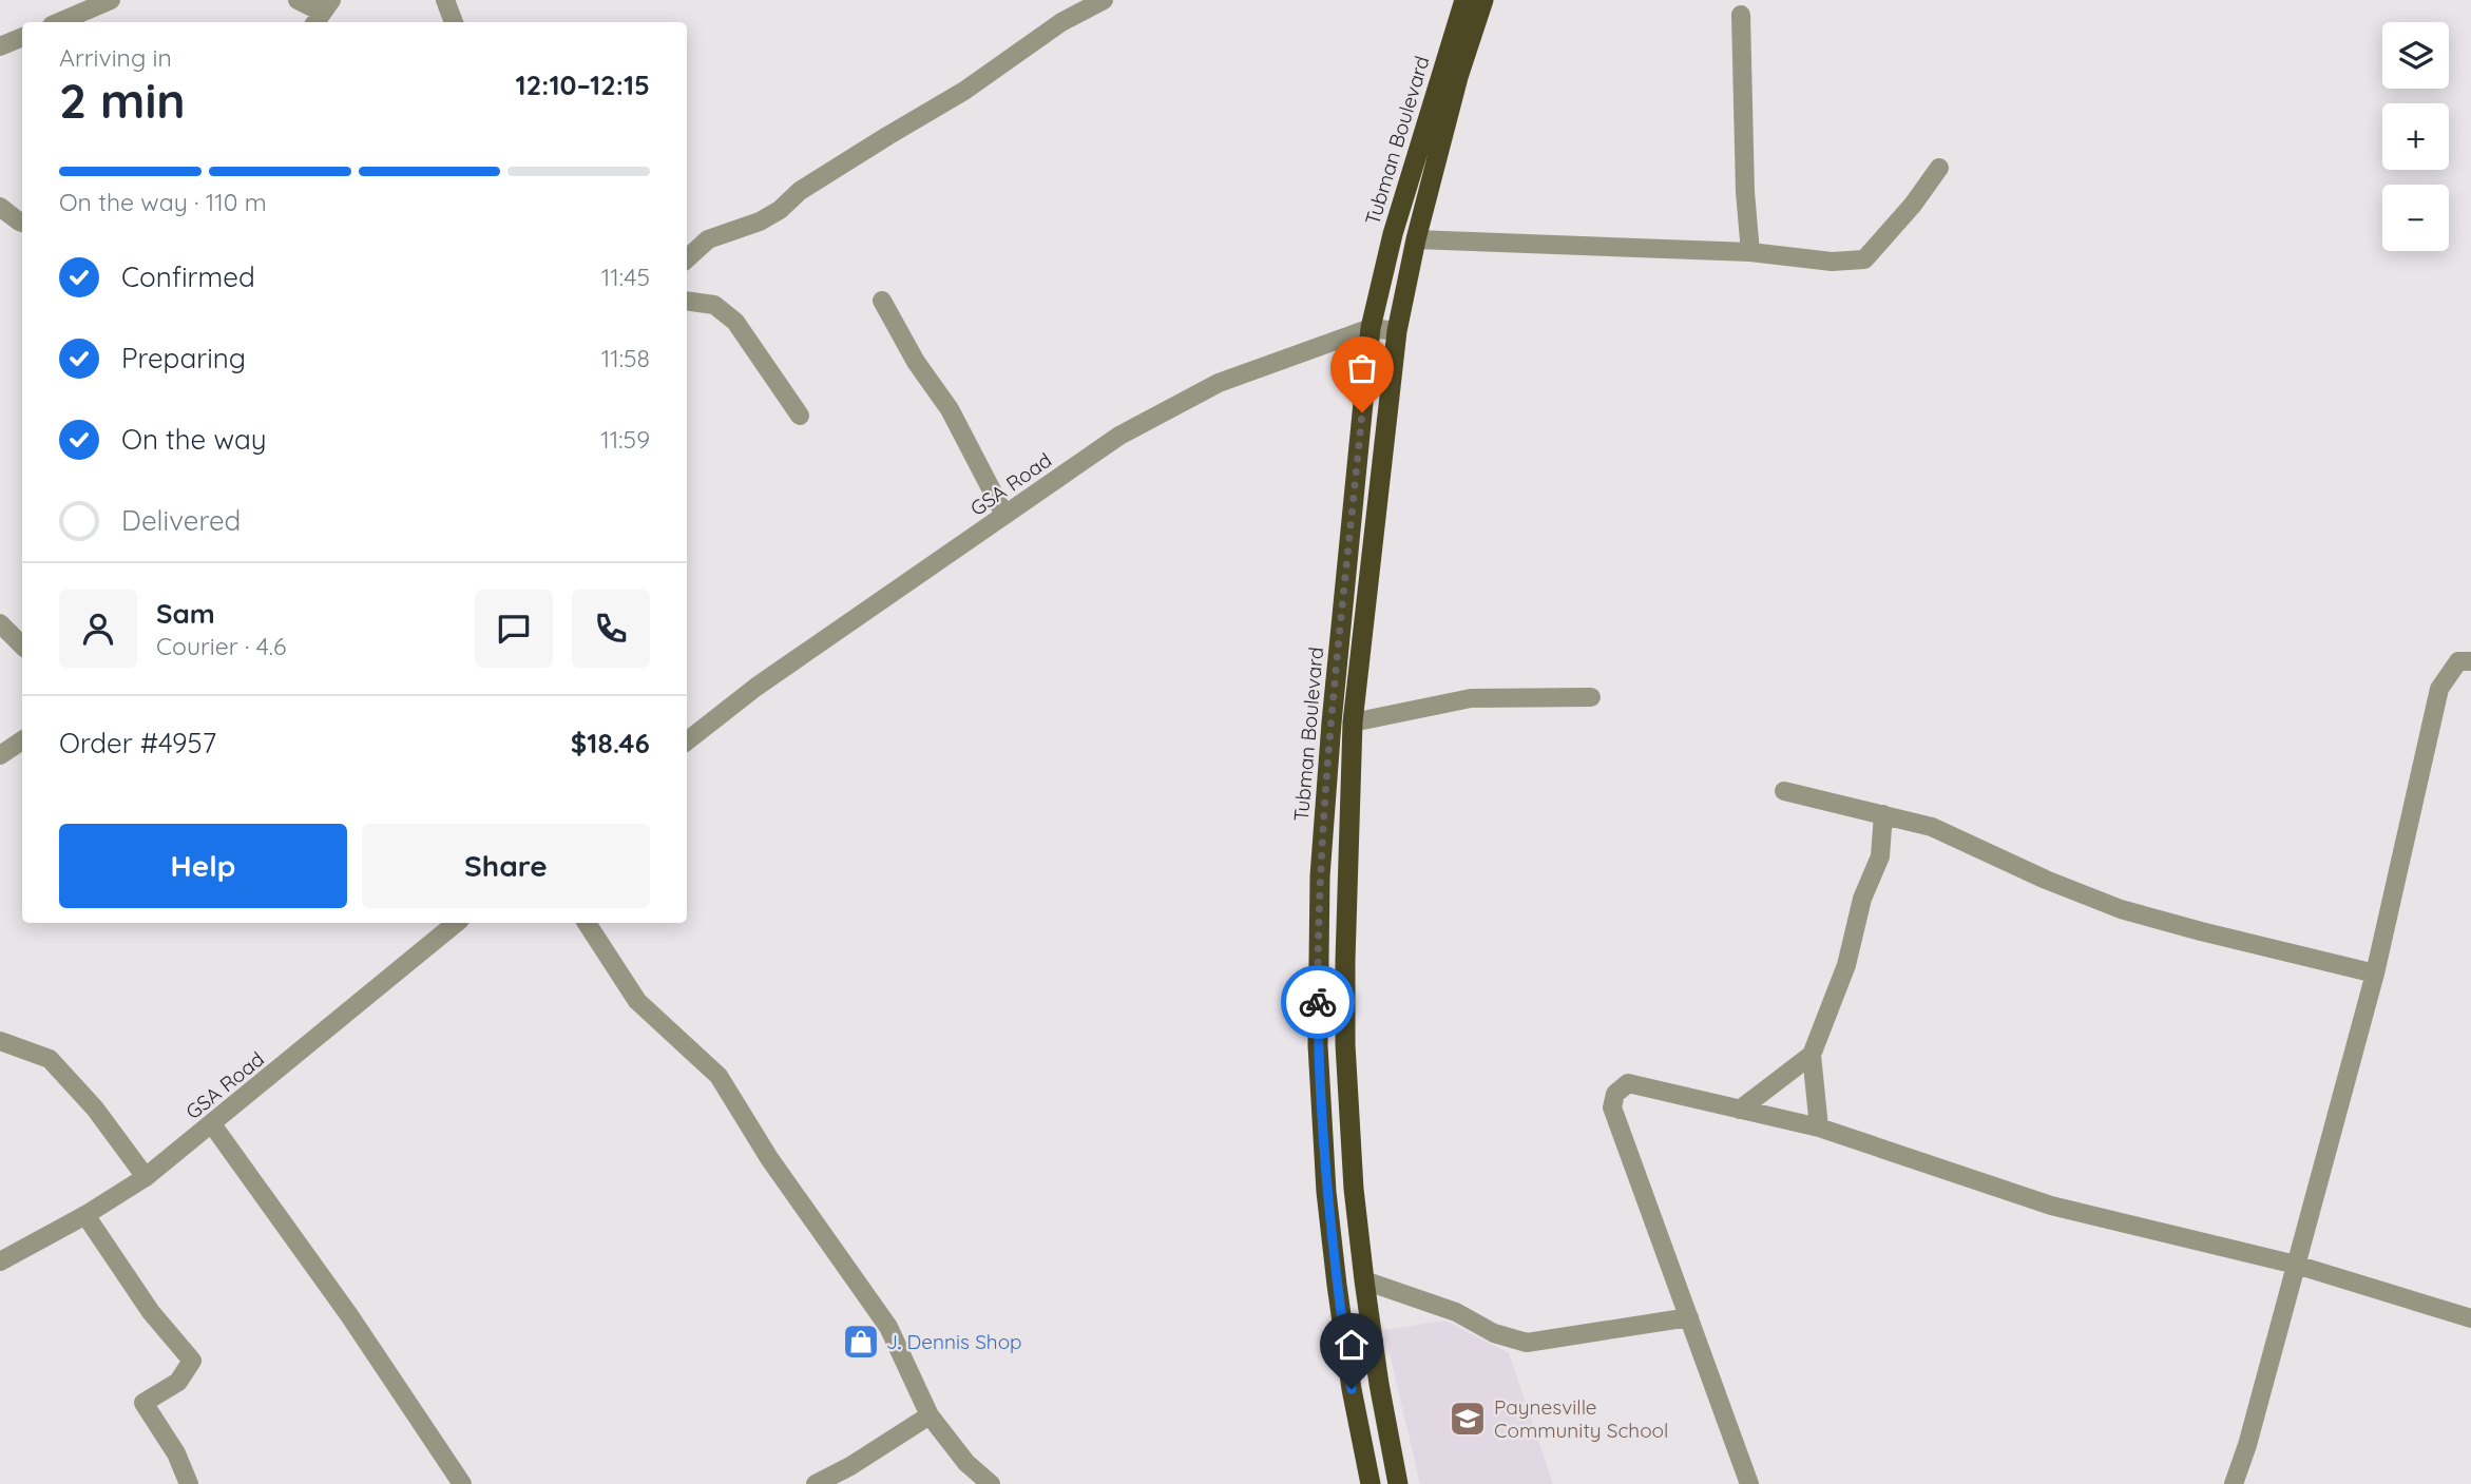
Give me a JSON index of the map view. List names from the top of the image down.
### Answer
{
  "streets": {
    "highway": ["Tubman Boulevard"],
    "street": ["GSA Road"]
  },
  "crossings": [
    ["Tubman Boulevard", "GSA Road"]
  ],
  "places": {
    "shop": ["J. Dennis Shop"],
    "school or university": ["Paynesville Community School"]
  },
  "page": {
    "map_buttons": ["+", "−"],
    "heading": ["2 min", "Arriving in", "12:10–12:15"],
    "panel": [
      "Sam",
      "Courier · 4.6",
      "Order #4957",
      "$18.46"
    ],
    "bar": "On the way · 110 m",
    "list": [
      ["Confirmed", "11:45"],
      ["Preparing", "11:58"],
      ["On the way", "11:59"],
      "Delivered"
    ],
    "buttons": ["Help", "Share"]
  }
}
